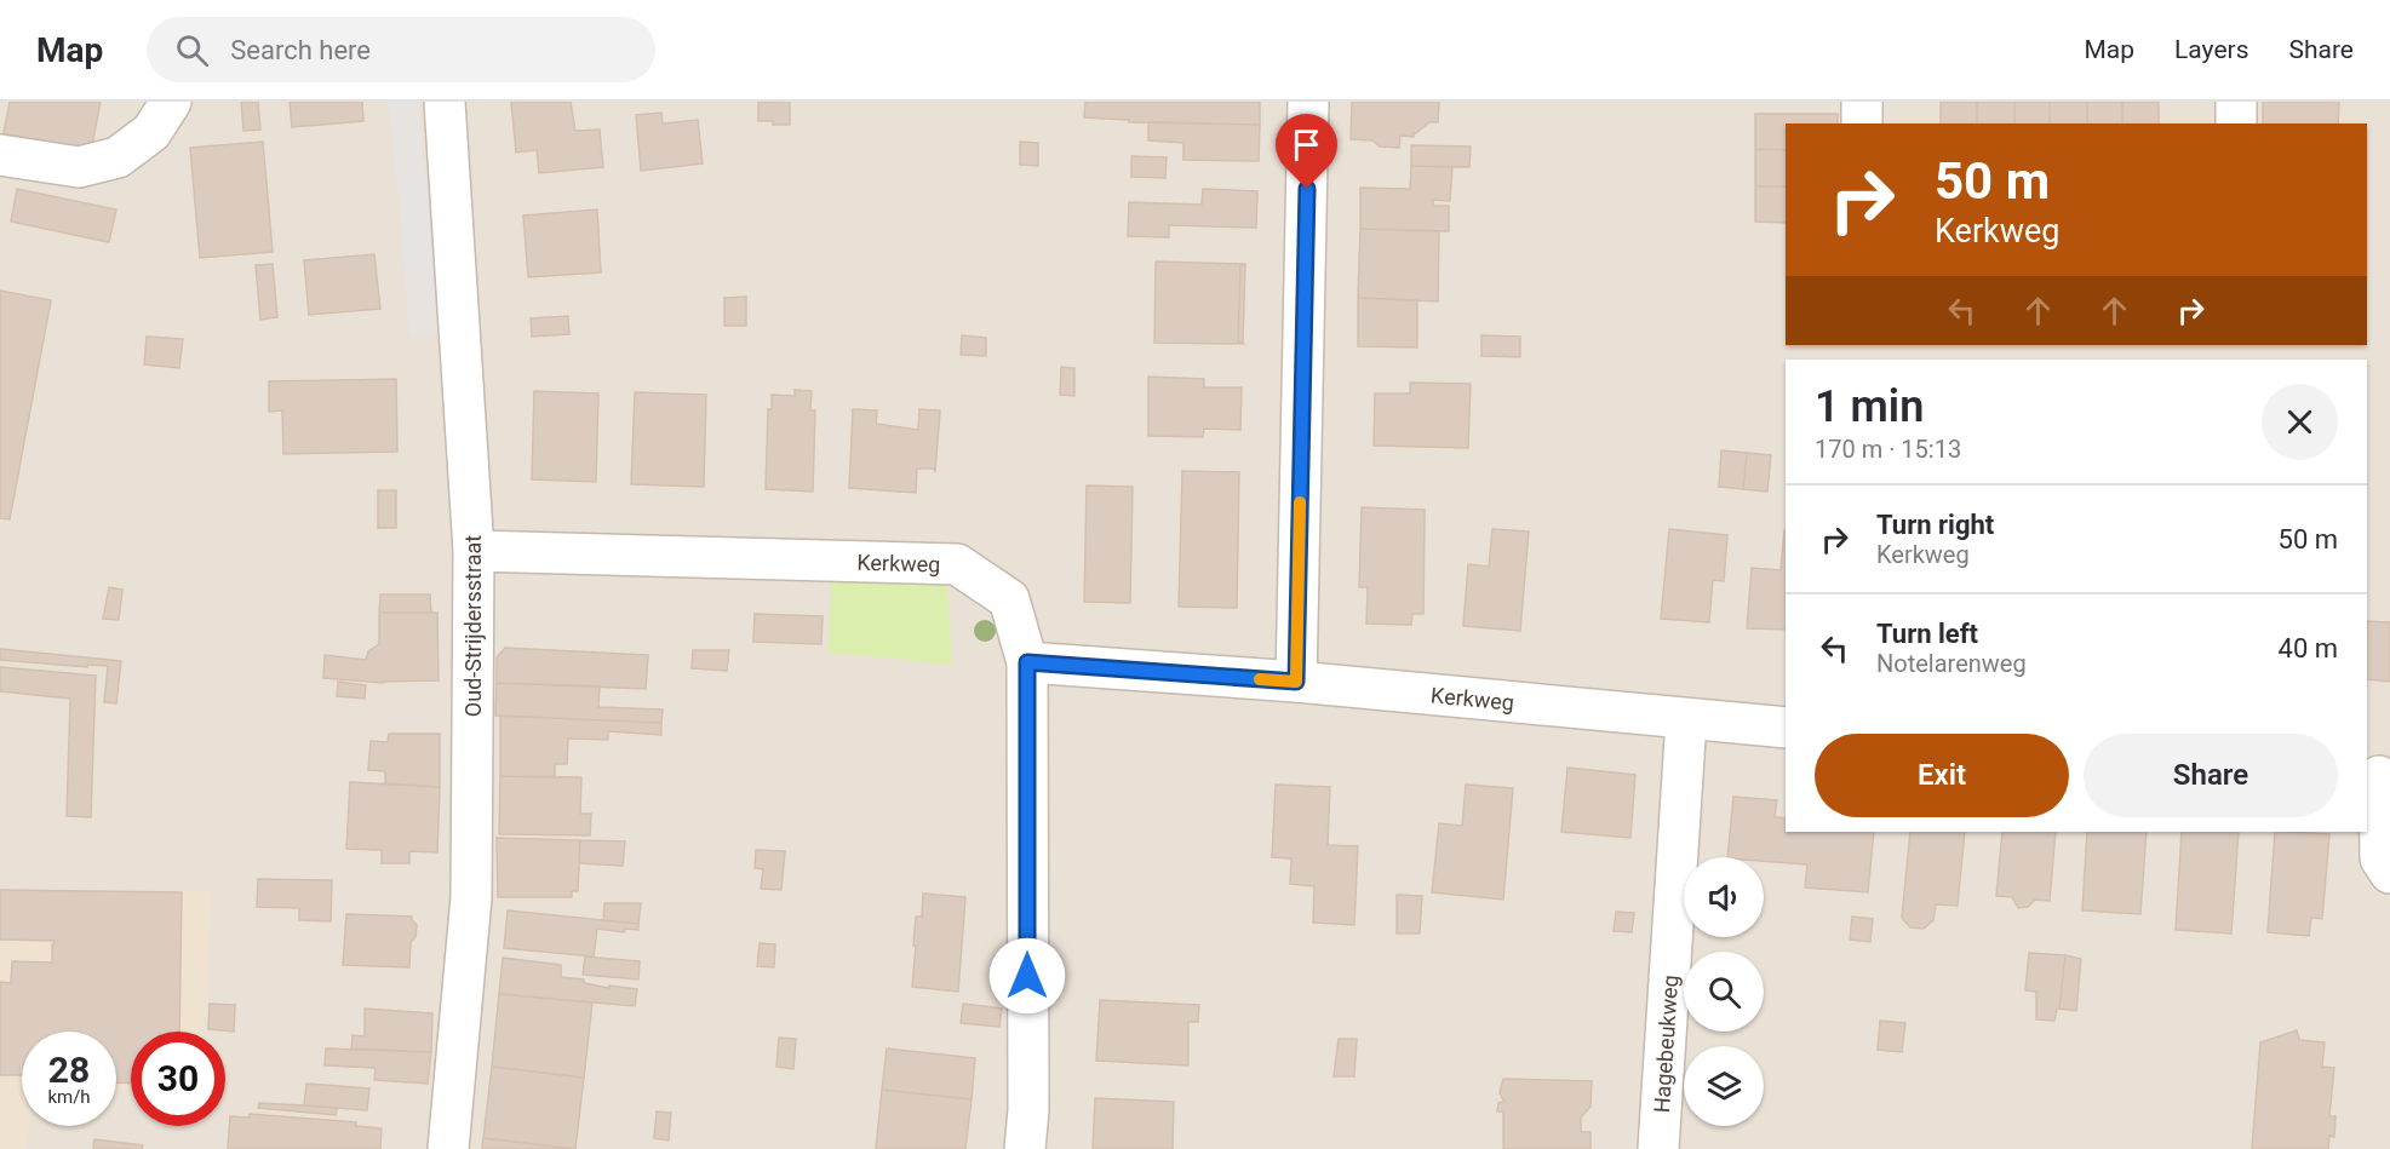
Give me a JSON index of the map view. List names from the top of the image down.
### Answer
{
  "streets": {
    "street": ["Kerkweg", "Oud-Strijdersstraat", "Hagebeukweg"]
  },
  "crossings": [
    ["Kerkweg", "Oud-Strijdersstraat"],
    ["Kerkweg", "Hagebeukweg"]
  ],
  "page": {
    "header": "Map",
    "search": "Search here",
    "nav": ["Map", "Layers", "Share"],
    "turn": ["50 m", "Kerkweg"],
    "heading": ["1 min", "170 m · 15:13"],
    "list": [
      {
        "name": "Turn right",
        "note": "Kerkweg",
        "value": "50 m"
      },
      {
        "name": "Turn left",
        "note": "Notelarenweg",
        "value": "40 m"
      }
    ],
    "buttons": ["Exit", "Share"],
    "speed": "28 km/h",
    "limit": "30"
  }
}
